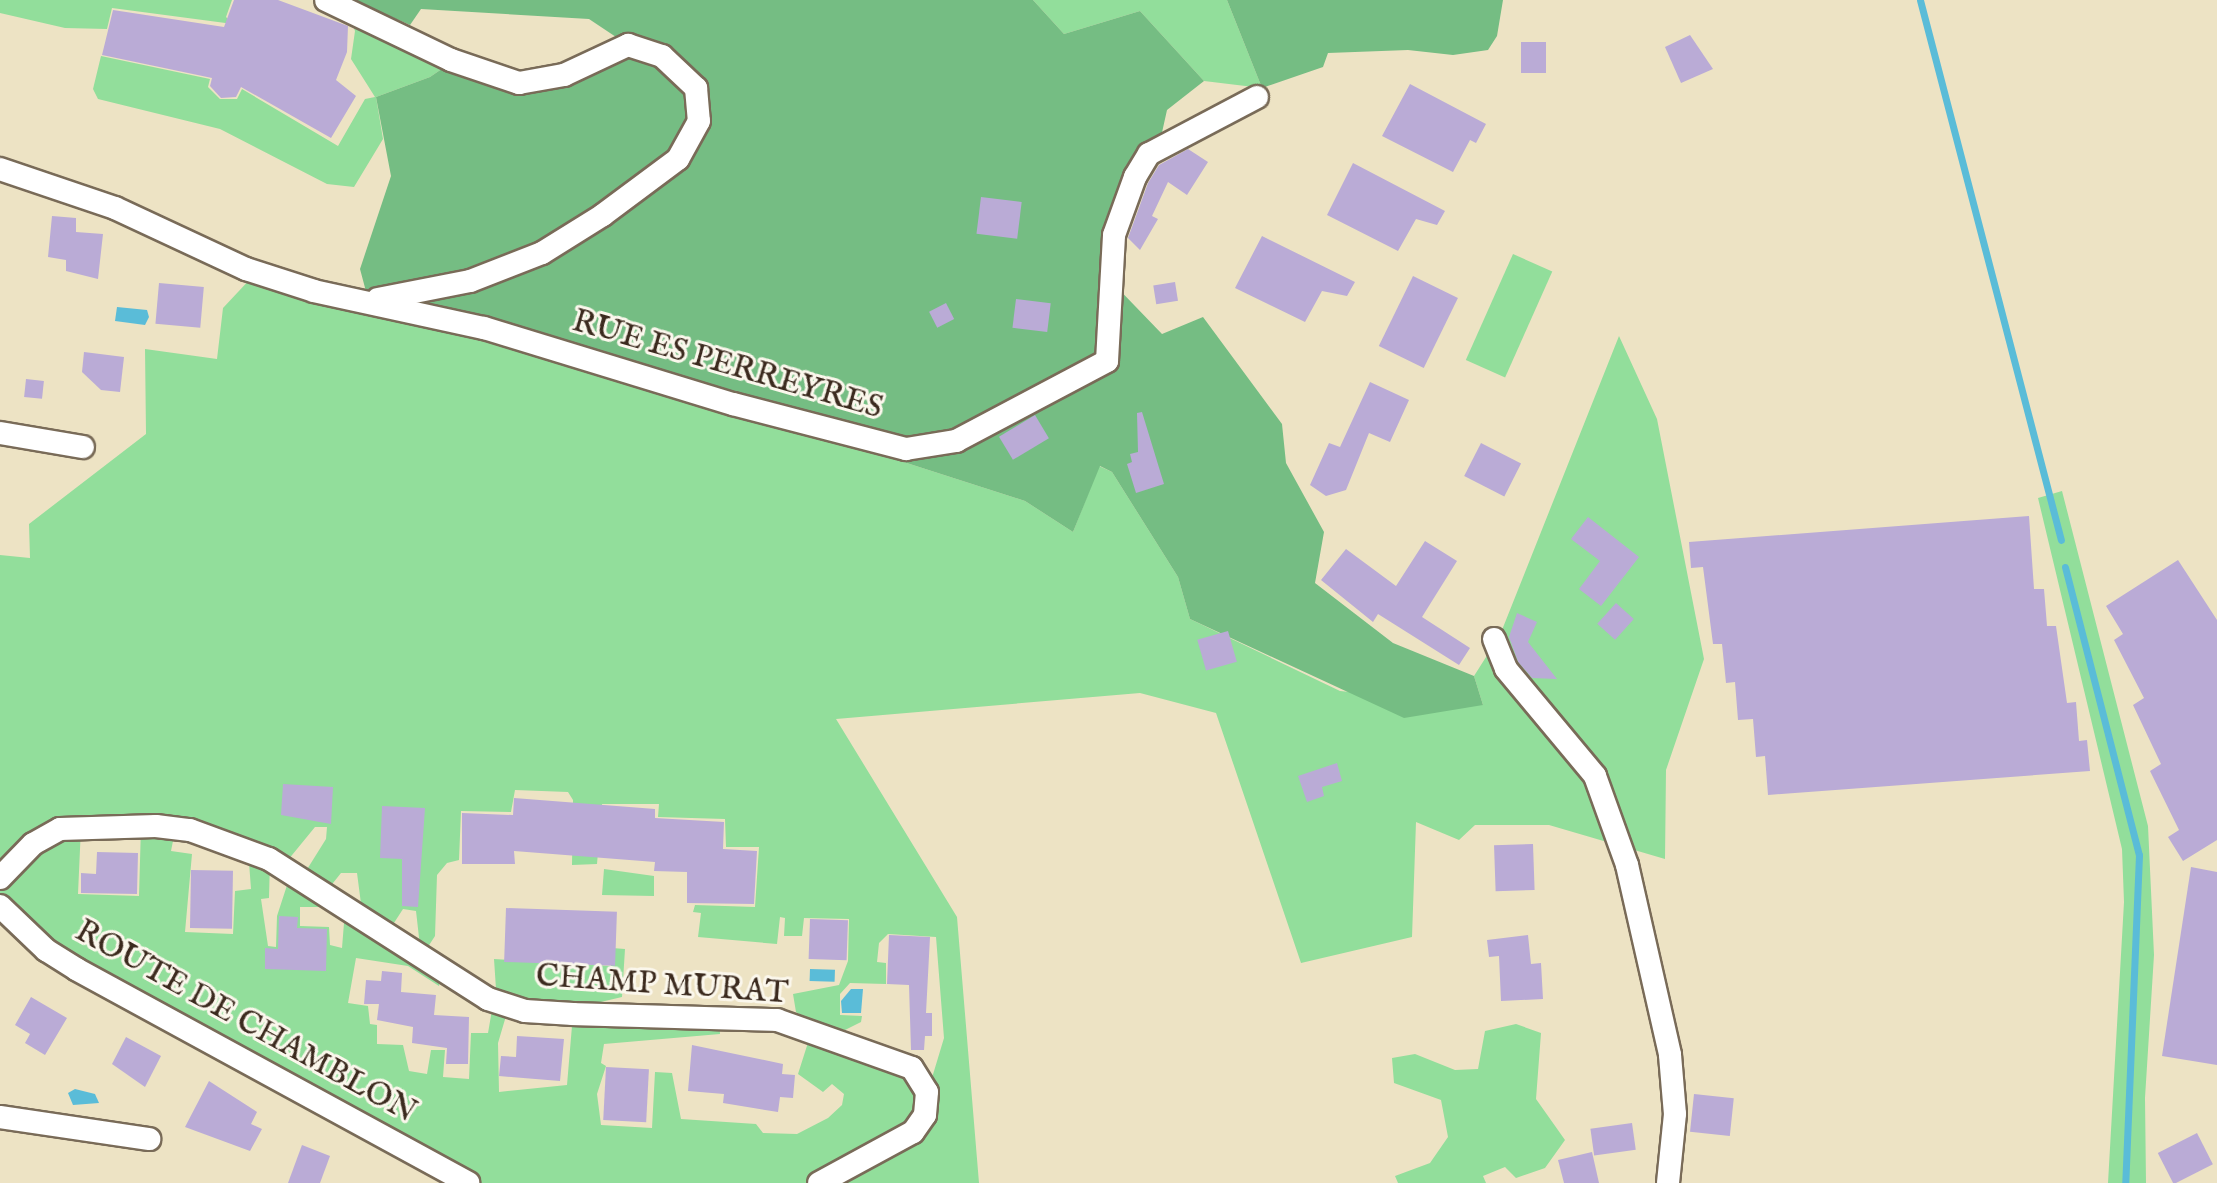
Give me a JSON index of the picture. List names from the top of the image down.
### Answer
{
  "streets": {
    "street": ["RUE ES PERREYRES", "CHAMP MURAT", "ROUTE DE CHAMBLON"]
  }
}
